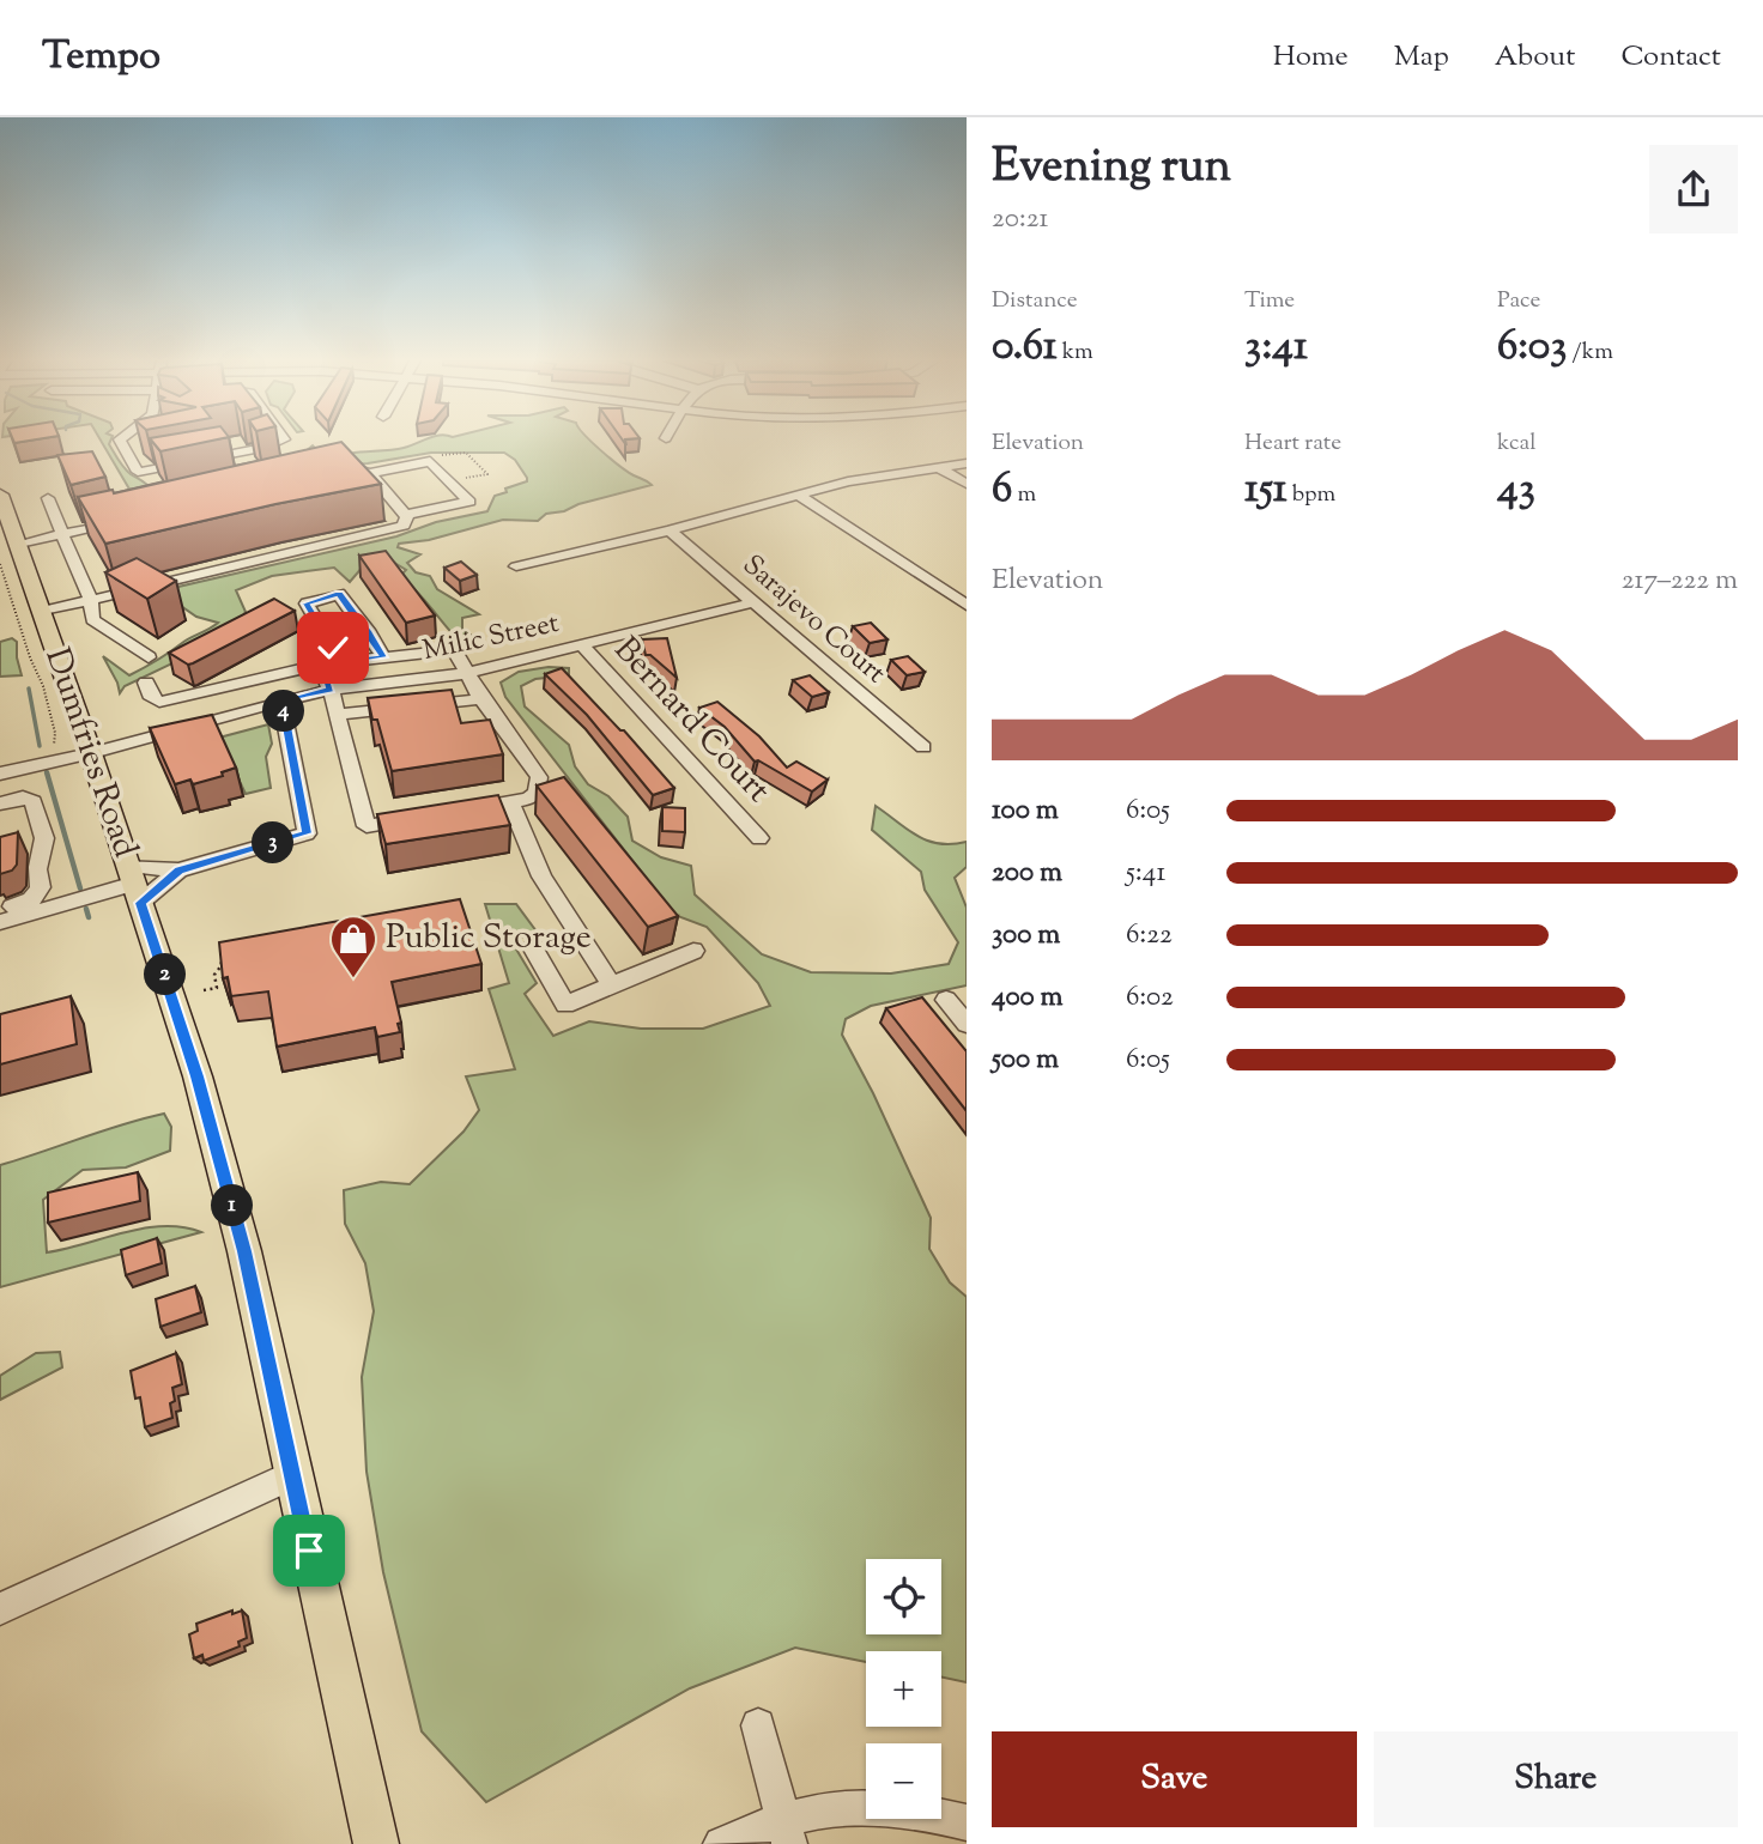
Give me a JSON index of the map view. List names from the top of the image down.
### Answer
{
  "streets": {
    "main road": ["Dumfries Road"],
    "street": ["Sarajevo Court", "Milic Street", "Bernard Court"]
  },
  "crossings": [
    ["Sarajevo Court", "Milic Street"],
    ["Milic Street", "Bernard Court"],
    ["Milic Street", "Dumfries Road"]
  ],
  "places": {
    "shop": ["Public Storage"]
  },
  "page": {
    "header": "Tempo",
    "nav": [
      "Home",
      "Map",
      "About",
      "Contact"
    ],
    "heading": ["Evening run", "20:21"],
    "stats": [
      ["Distance", "0.61 km"],
      ["Time", "3:41"],
      ["Pace", "6:03 /km"],
      ["Elevation", "6 m"],
      ["Heart rate", "151 bpm"],
      ["kcal", "43"]
    ],
    "chart": ["Elevation", "217–222 m"],
    "pins": [
      "4",
      "3",
      "2",
      "1"
    ],
    "list": [
      {
        "name": "100 m",
        "note": "6:05"
      },
      {
        "name": "200 m",
        "note": "5:41"
      },
      {
        "name": "300 m",
        "note": "6:22"
      },
      {
        "name": "400 m",
        "note": "6:02"
      },
      {
        "name": "500 m",
        "note": "6:05"
      }
    ],
    "map_buttons": ["+", "−"],
    "buttons": ["Save", "Share"]
  }
}
